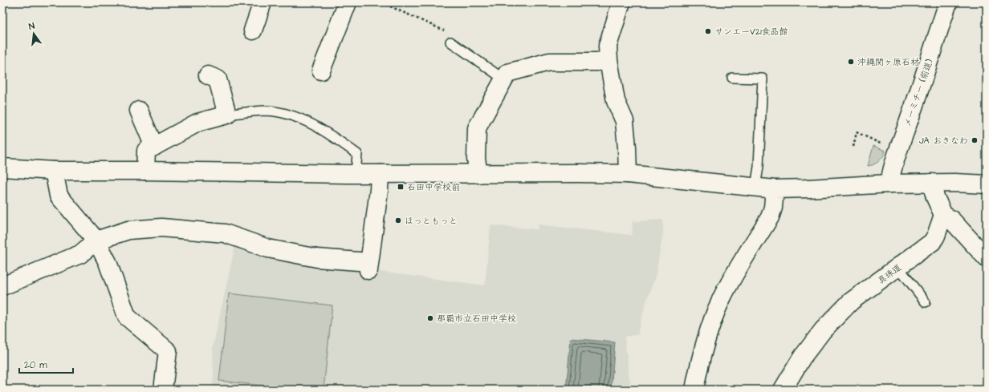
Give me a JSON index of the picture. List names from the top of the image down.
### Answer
{
  "streets": {
    "street": ["メーミチー (前道)", "真珠道"]
  },
  "places": {
    "other": [
      "サンエーV21食品館",
      "沖縄関ヶ原石材",
      "JA おきなわ",
      "ほっともっと",
      "那覇市立石田中学校"
    ],
    "transit": ["石田中学校前"]
  },
  "scale_bar": "20 m",
  "north": "top"
}
